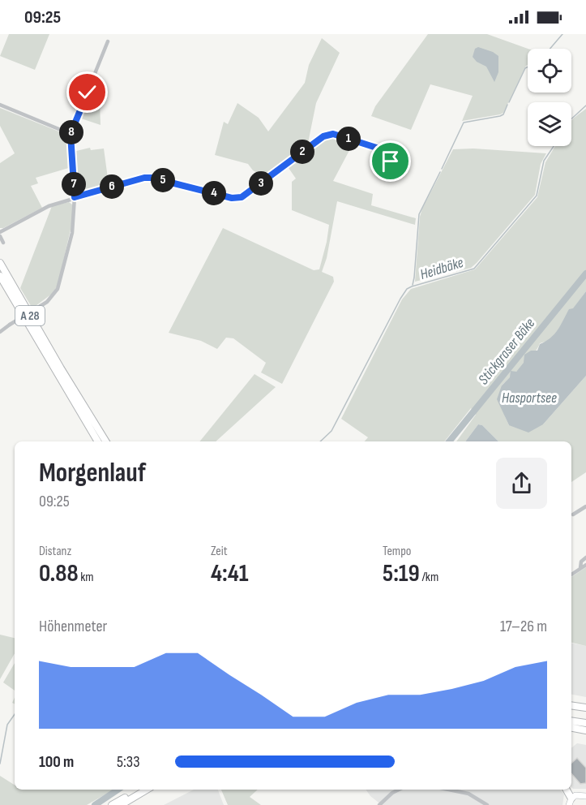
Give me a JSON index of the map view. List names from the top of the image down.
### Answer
{
  "streets": {
    "highway": ["A 28"]
  },
  "water": ["Heidbäke", "Stickgraser Bäke", "Hasportsee"],
  "page": {
    "status": "09:25",
    "pins": [
      "8",
      "1",
      "2",
      "5",
      "3",
      "7",
      "6",
      "4"
    ],
    "heading": ["Morgenlauf", "09:25"],
    "stats": [
      ["Distanz", "0.88 km"],
      ["Zeit", "4:41"],
      ["Tempo", "5:19 /km"]
    ],
    "chart": ["Höhenmeter", "17–26 m"],
    "list": [
      {
        "name": "100 m",
        "note": "5:33"
      }
    ]
  }
}
